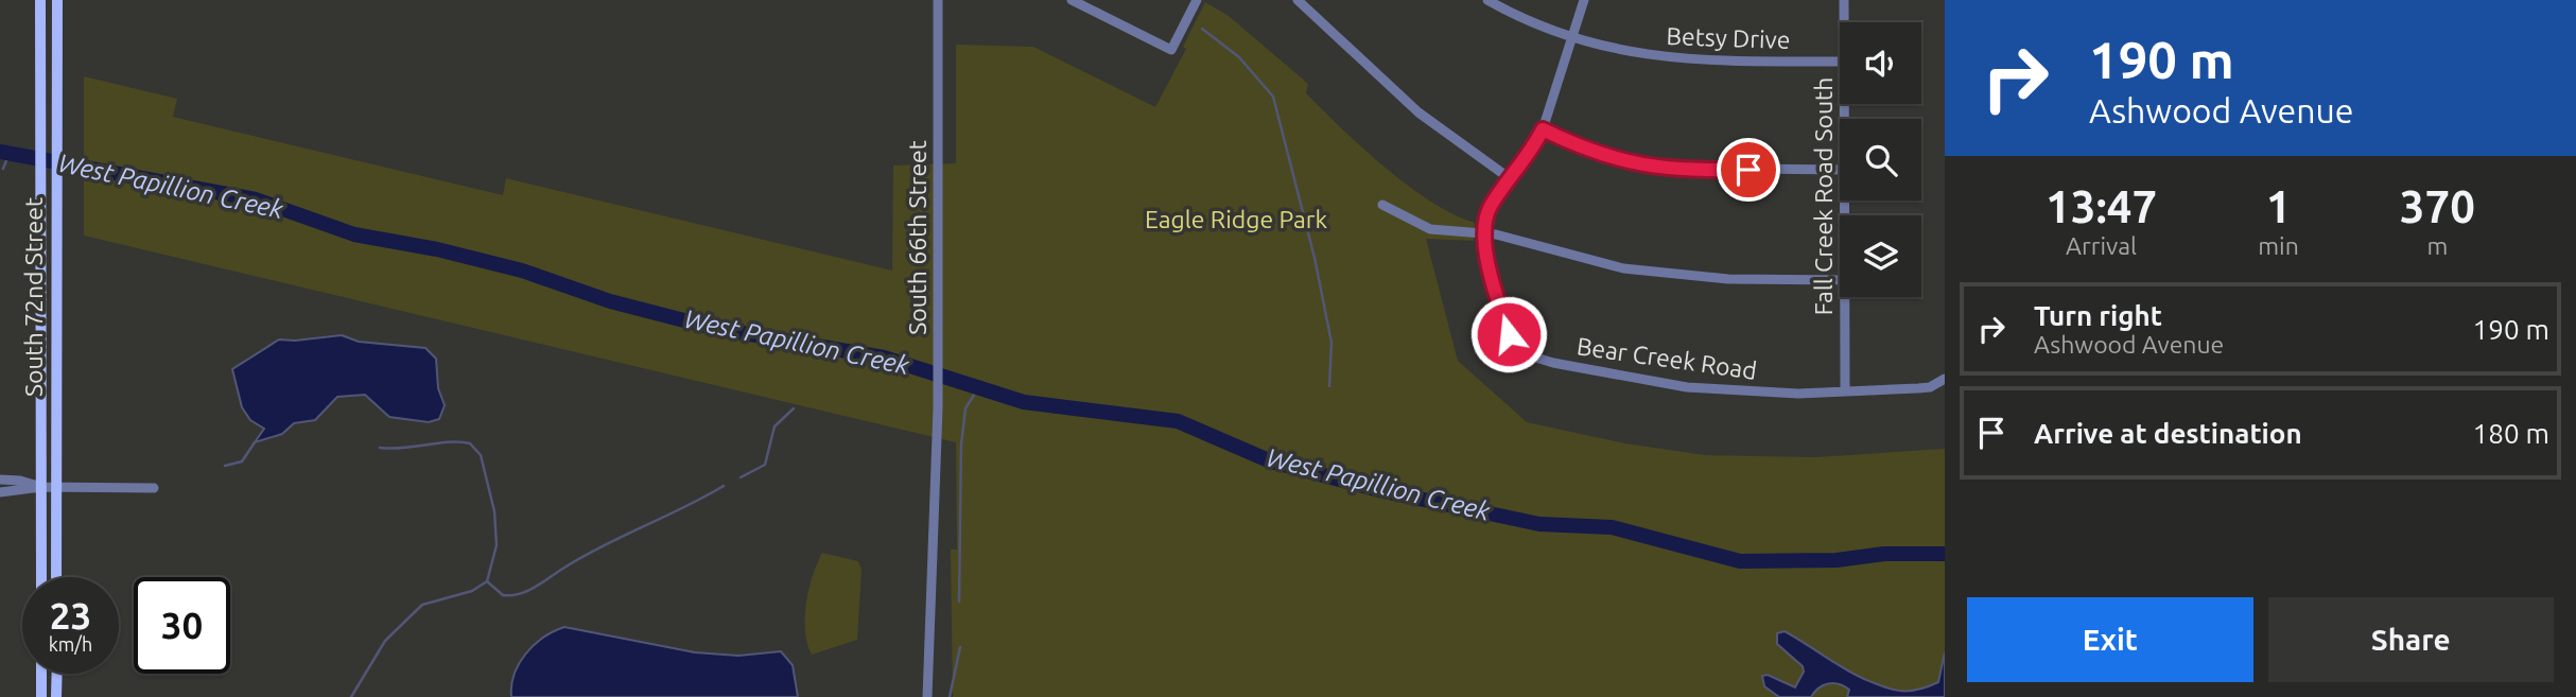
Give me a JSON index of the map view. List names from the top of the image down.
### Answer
{
  "streets": {
    "main road": ["South 72nd Street"],
    "street": [
      "Betsy Drive",
      "Fall Creek Road South",
      "South 66th Street",
      "Bear Creek Road"
    ]
  },
  "crossings": [
    ["Fall Creek Road South", "Bear Creek Road"]
  ],
  "water": ["West Papillion Creek"],
  "parks": ["Eagle Ridge Park"],
  "page": {
    "turn": ["190 m", "Ashwood Avenue"],
    "eta": [
      "13:47",
      "Arrival",
      "1",
      "min",
      "370",
      "m"
    ],
    "list": [
      {
        "name": "Turn right",
        "note": "Ashwood Avenue",
        "value": "190 m"
      },
      {
        "name": "Arrive at destination",
        "value": "180 m"
      }
    ],
    "speed": "23 km/h",
    "limit": "30",
    "buttons": ["Exit", "Share"]
  }
}
